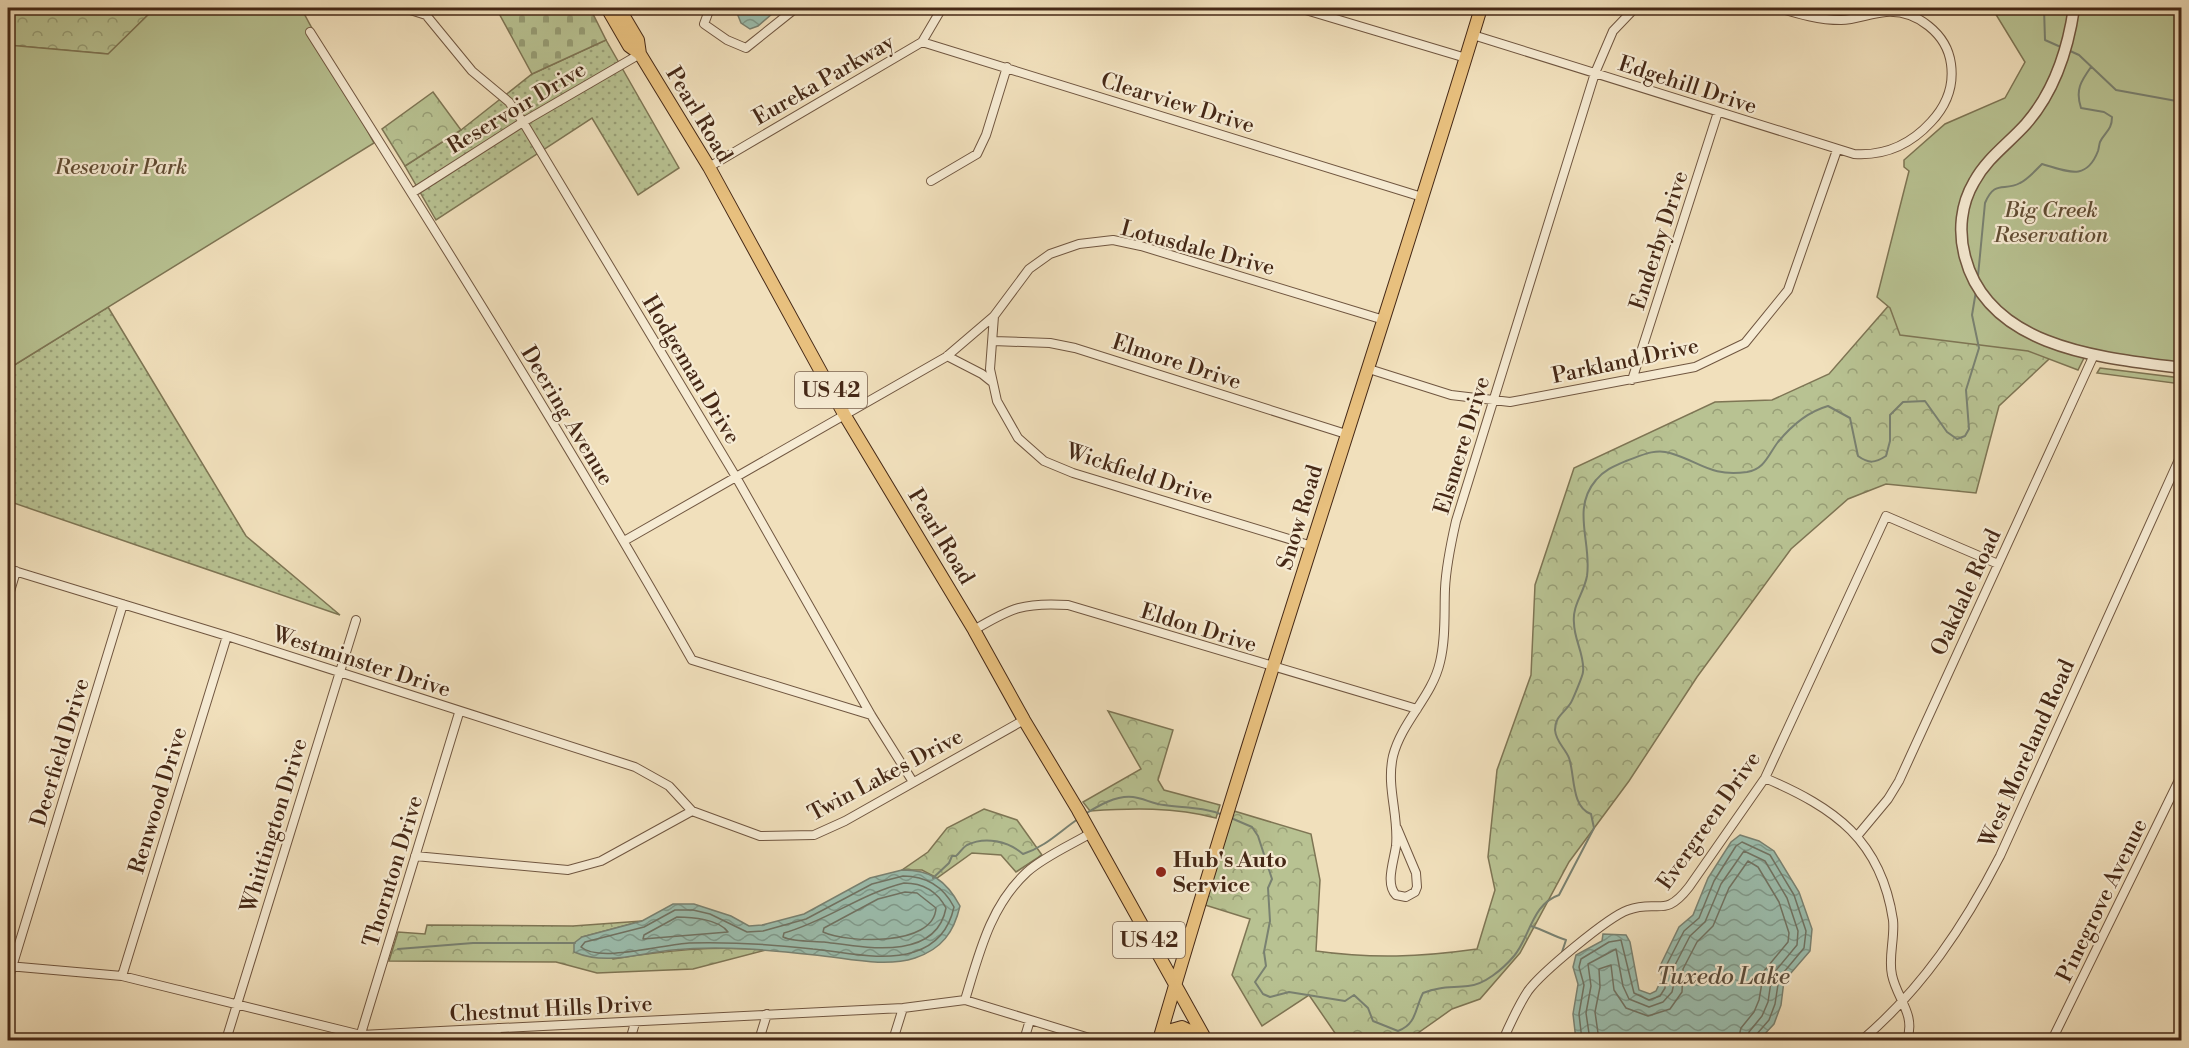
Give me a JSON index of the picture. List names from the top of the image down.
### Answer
{
  "streets": {
    "main road": ["Pearl Road", "US 42", "Snow Road"],
    "street": [
      "Eureka Parkway",
      "Edgehill Drive",
      "Clearview Drive",
      "Reservoir Drive",
      "Enderby Drive",
      "Lotusdale Drive",
      "Parkland Drive",
      "Elmore Drive",
      "Hodgeman Drive",
      "Deering Avenue",
      "Elsmere Drive",
      "Wickfield Drive",
      "Oakdale Road",
      "Eldon Drive",
      "Westminster Drive",
      "Deerfield Drive",
      "West Moreland Road",
      "Twin Lakes Drive",
      "Renwood Drive",
      "Evergreen Drive",
      "Whittington Drive",
      "Thornton Drive",
      "Pinegrove Avenue",
      "Chestnut Hills Drive"
    ]
  },
  "crossings": [
    ["Eureka Parkway", "Clearview Drive"],
    ["Eureka Parkway", "Pearl Road"],
    ["Edgehill Drive", "Enderby Drive"],
    ["Edgehill Drive", "Parkland Drive"],
    ["Edgehill Drive", "Elsmere Drive"],
    ["Edgehill Drive", "Snow Road"],
    ["Clearview Drive", "Snow Road"],
    ["Reservoir Drive", "Pearl Road"],
    ["Reservoir Drive", "Hodgeman Drive"],
    ["Reservoir Drive", "Deering Avenue"],
    ["Pearl Road", "Lotusdale Drive"],
    ["Pearl Road", "Snow Road"],
    ["Pearl Road", "Eldon Drive"],
    ["Pearl Road", "Twin Lakes Drive"],
    ["Enderby Drive", "Parkland Drive"],
    ["Lotusdale Drive", "Hodgeman Drive"],
    ["Lotusdale Drive", "Deering Avenue"],
    ["Lotusdale Drive", "Wickfield Drive"],
    ["Lotusdale Drive", "Snow Road"],
    ["Parkland Drive", "Elsmere Drive"],
    ["Parkland Drive", "Snow Road"],
    ["Elmore Drive", "Wickfield Drive"],
    ["Elmore Drive", "Snow Road"],
    ["Hodgeman Drive", "Deering Avenue"],
    ["Hodgeman Drive", "Twin Lakes Drive"],
    ["Elsmere Drive", "Eldon Drive"],
    ["Wickfield Drive", "Snow Road"],
    ["Snow Road", "Eldon Drive"],
    ["Oakdale Road", "Evergreen Drive"],
    ["Westminster Drive", "Deerfield Drive"],
    ["Westminster Drive", "Twin Lakes Drive"],
    ["Westminster Drive", "Renwood Drive"],
    ["Westminster Drive", "Whittington Drive"],
    ["Westminster Drive", "Thornton Drive"],
    ["Deerfield Drive", "Chestnut Hills Drive"],
    ["Renwood Drive", "Chestnut Hills Drive"],
    ["Whittington Drive", "Chestnut Hills Drive"],
    ["Thornton Drive", "Chestnut Hills Drive"]
  ],
  "water": ["Tuxedo Lake"],
  "parks": ["Resevoir Park", "Big Creek Reservation"],
  "places": ["Hub's Auto Service"]
}
